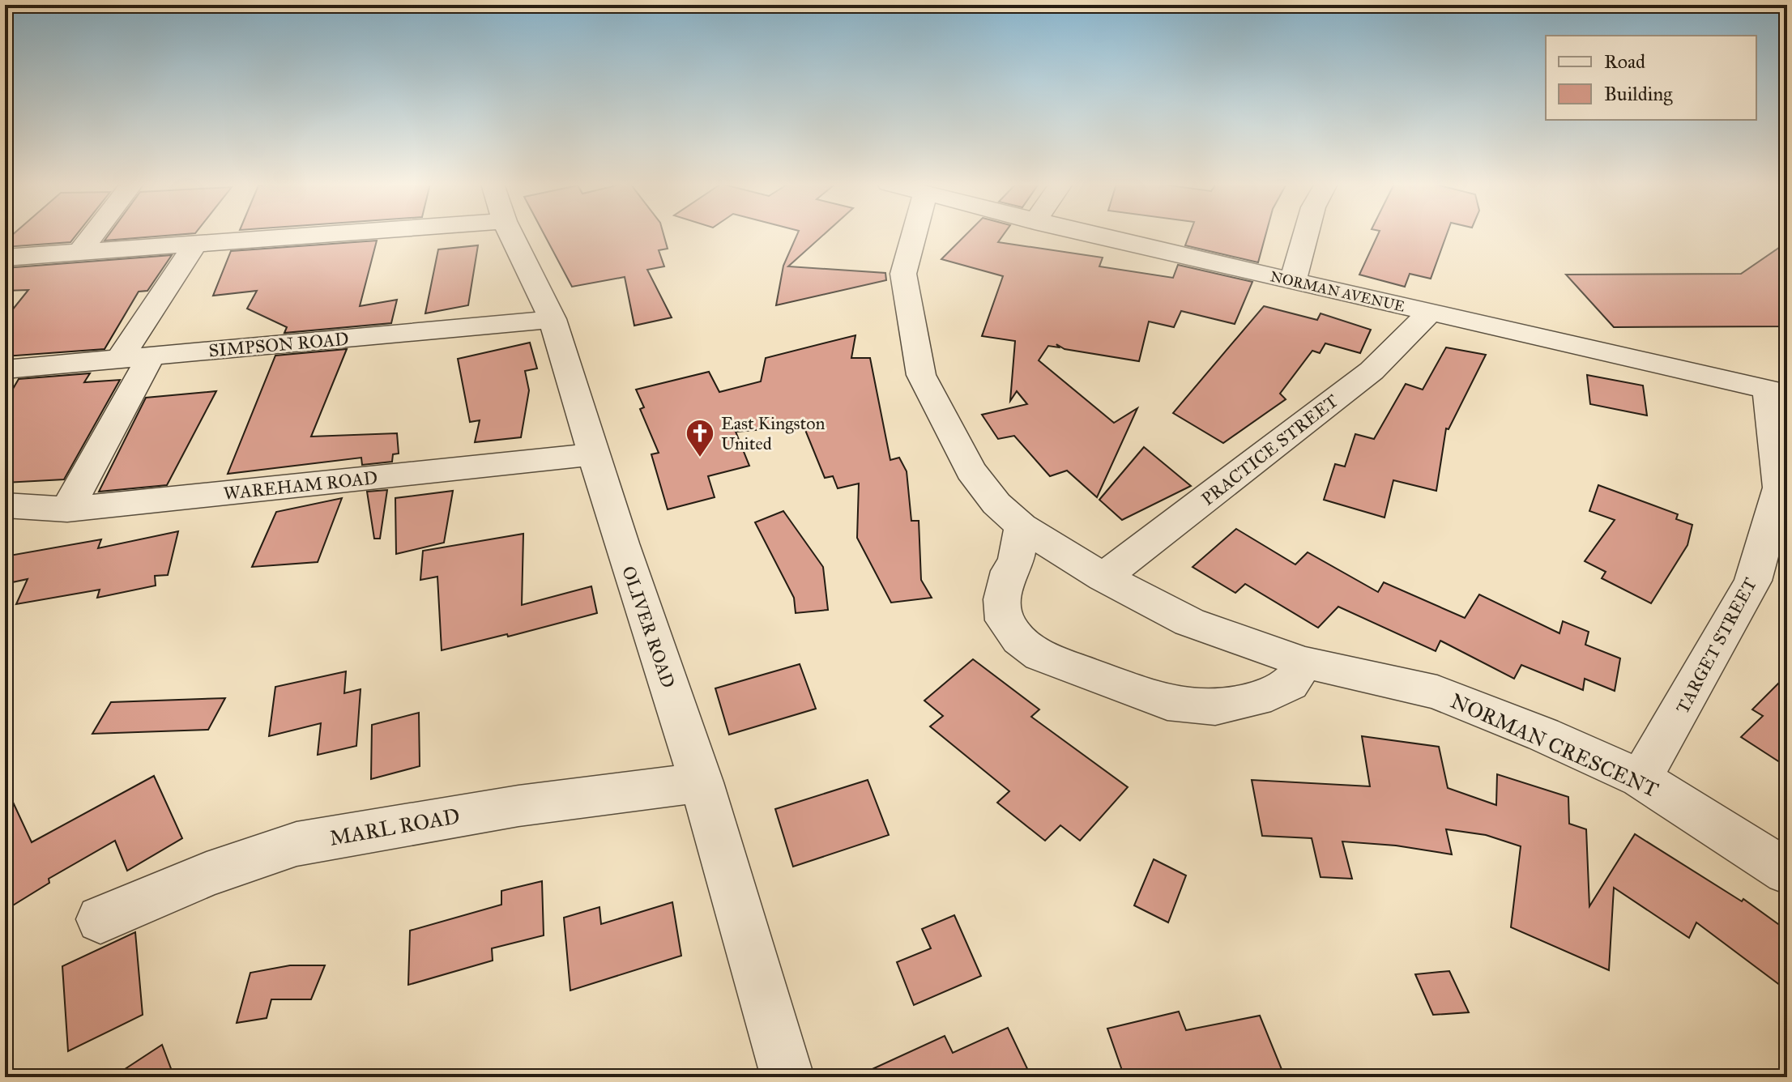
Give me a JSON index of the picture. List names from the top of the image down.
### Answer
{
  "streets": {
    "street": [
      "NORMAN AVENUE",
      "SIMPSON ROAD",
      "PRACTICE STREET",
      "WAREHAM ROAD",
      "OLIVER ROAD",
      "TARGET STREET",
      "NORMAN CRESCENT",
      "MARL ROAD"
    ]
  },
  "crossings": [
    ["NORMAN AVENUE", "PRACTICE STREET"],
    ["NORMAN AVENUE", "TARGET STREET"],
    ["SIMPSON ROAD", "OLIVER ROAD"],
    ["PRACTICE STREET", "NORMAN CRESCENT"],
    ["WAREHAM ROAD", "OLIVER ROAD"],
    ["OLIVER ROAD", "MARL ROAD"],
    ["TARGET STREET", "NORMAN CRESCENT"]
  ],
  "places": {
    "church": ["East Kingston United"]
  },
  "legend": ["Road", "Building"]
}
